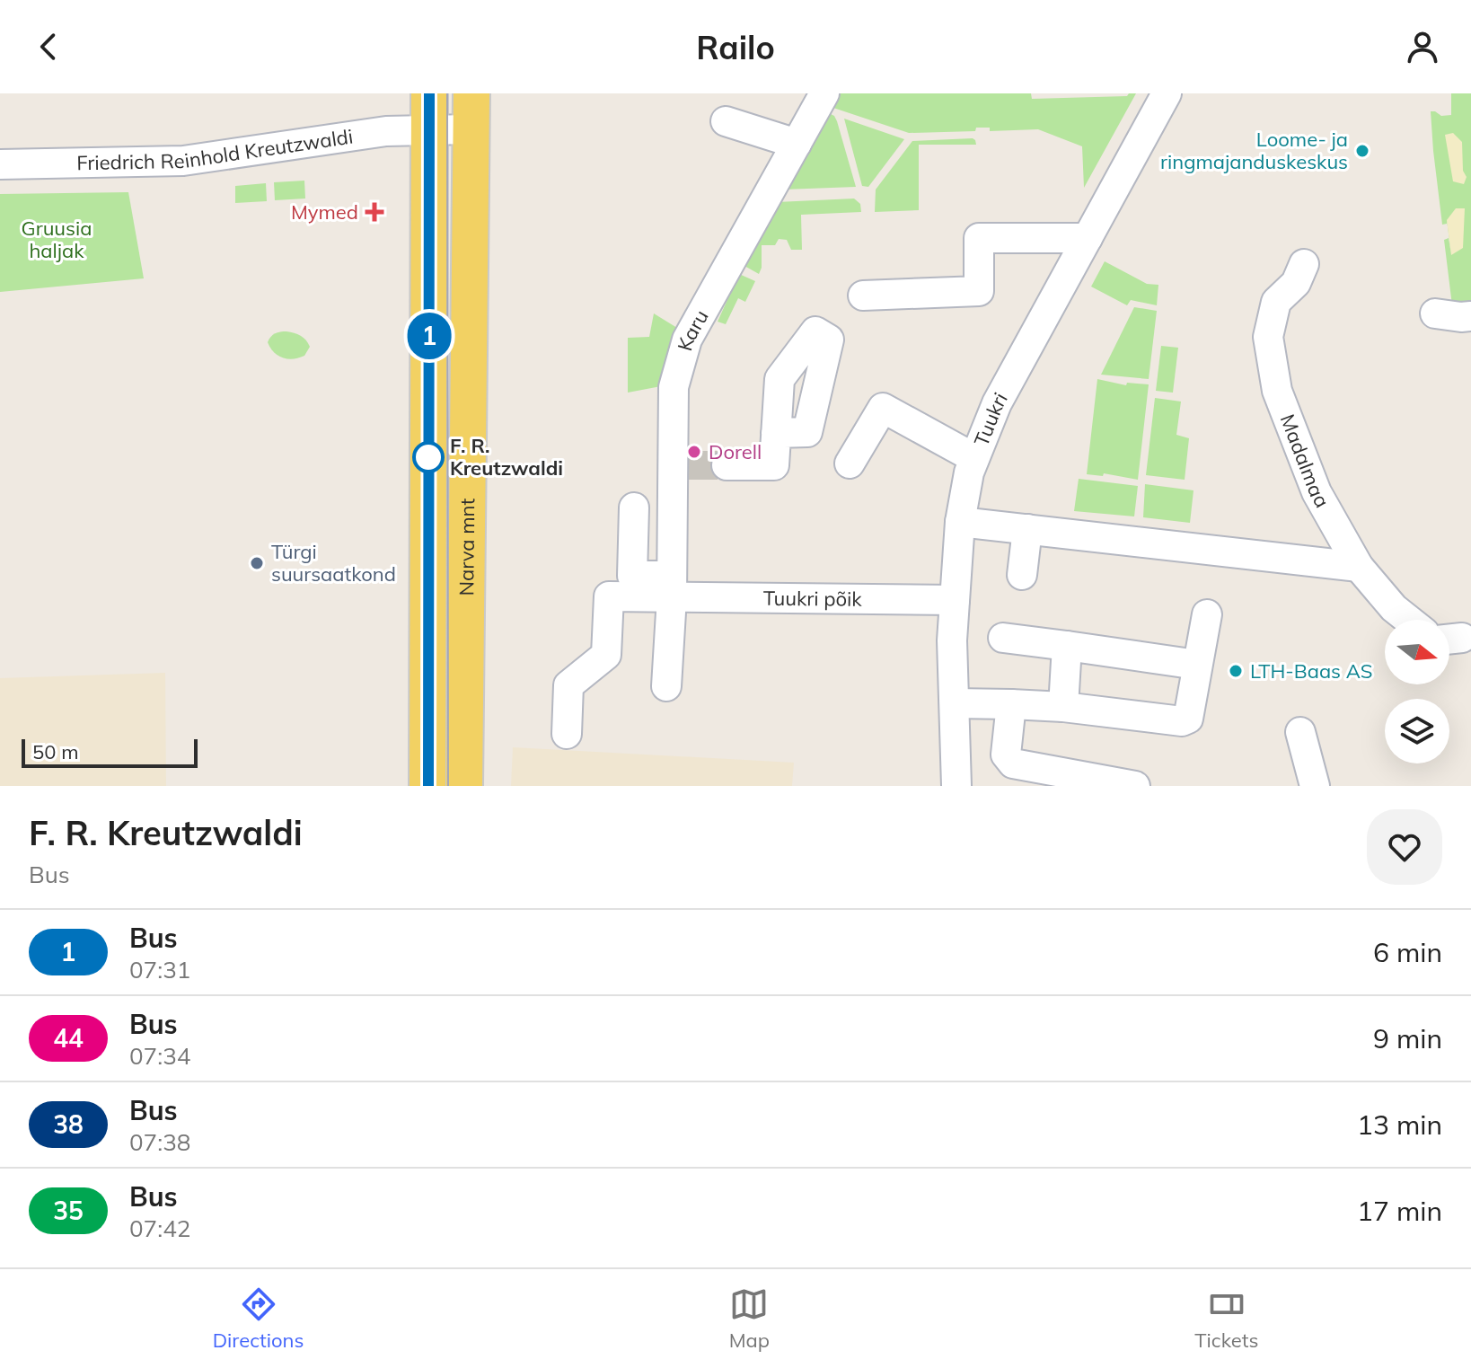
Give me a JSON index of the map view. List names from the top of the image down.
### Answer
{
  "streets": {
    "main road": ["Narva mnt"],
    "street": [
      "Friedrich Reinhold Kreutzwaldi",
      "Karu",
      "Tuukri",
      "Madalmaa",
      "Tuukri põik"
    ]
  },
  "crossings": [
    ["Friedrich Reinhold Kreutzwaldi", "Narva mnt"],
    ["Karu", "Tuukri põik"],
    ["Tuukri", "Tuukri põik"]
  ],
  "parks": ["Gruusia haljak"],
  "places": {
    "other": [
      "Loome- ja ringmajanduskeskus",
      "Dorell",
      "F. R. Kreutzwaldi",
      "Türgi suursaatkond",
      "LTH-Baas AS"
    ],
    "health": ["Mymed"]
  },
  "lines": ["bus line 1"],
  "scale_bar": "50 m",
  "north": "right",
  "page": {
    "header": "Railo",
    "on_map": "1",
    "scale": "50 m",
    "heading": ["F. R. Kreutzwaldi", "Bus"],
    "list": [
      {
        "mark": "1",
        "name": "Bus",
        "note": "07:31",
        "value": "6 min"
      },
      {
        "mark": "44",
        "name": "Bus",
        "note": "07:34",
        "value": "9 min"
      },
      {
        "mark": "38",
        "name": "Bus",
        "note": "07:38",
        "value": "13 min"
      },
      {
        "mark": "35",
        "name": "Bus",
        "note": "07:42",
        "value": "17 min"
      }
    ],
    "tabs": ["Directions", "Map", "Tickets"]
  }
}
